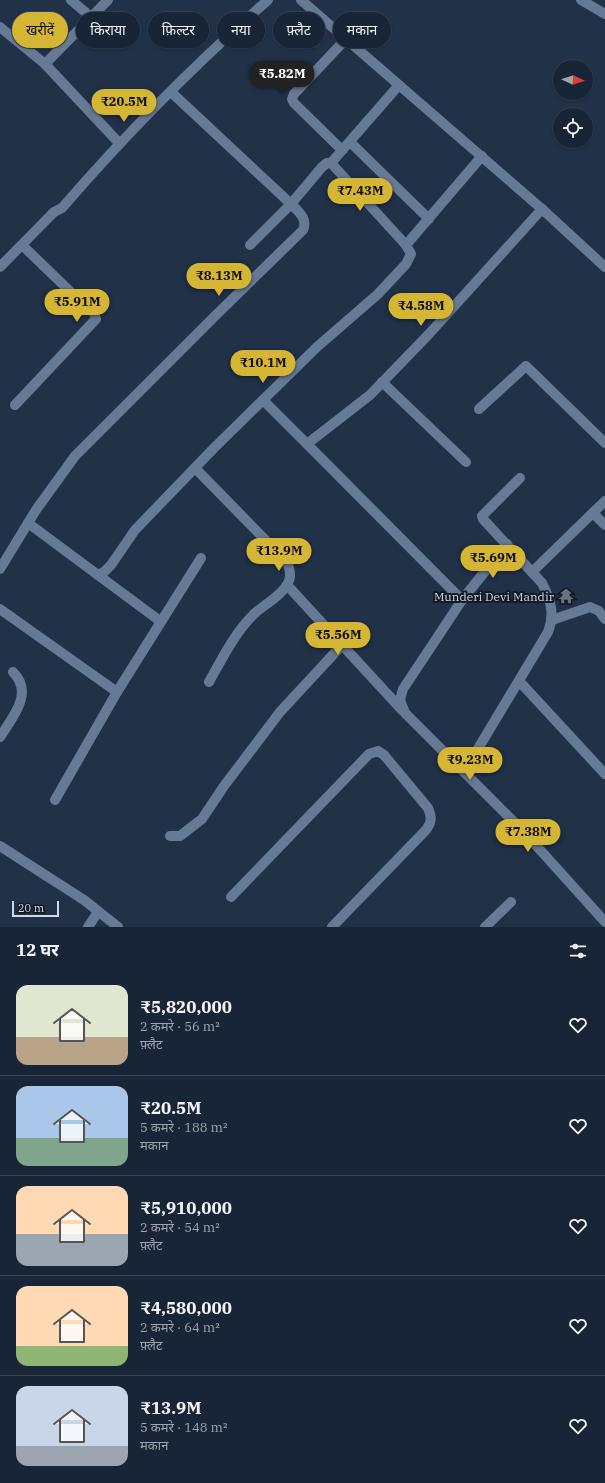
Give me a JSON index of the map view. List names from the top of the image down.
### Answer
{
  "places": {
    "temple": ["Munderi Devi Mandir"]
  },
  "scale_bar": "20 m",
  "north": "right",
  "page": {
    "chip": [
      "खरीदें",
      "किराया",
      "फ़िल्टर",
      "नया",
      "फ़्लैट",
      "मकान"
    ],
    "price": [
      "₹5.82M",
      "₹20.5M",
      "₹7.43M",
      "₹8.13M",
      "₹5.91M",
      "₹4.58M",
      "₹10.1M",
      "₹13.9M",
      "₹5.69M",
      "₹5.56M",
      "₹9.23M",
      "₹7.38M"
    ],
    "scale": "20 m",
    "heading": "12 घर",
    "list": [
      {
        "name": "₹5,820,000",
        "note": "2 कमरे · 56 m² · फ़्लैट"
      },
      {
        "name": "₹20.5M",
        "note": "5 कमरे · 188 m² · मकान"
      },
      {
        "name": "₹5,910,000",
        "note": "2 कमरे · 54 m² · फ़्लैट"
      },
      {
        "name": "₹4,580,000",
        "note": "2 कमरे · 64 m² · फ़्लैट"
      },
      {
        "name": "₹13.9M",
        "note": "5 कमरे · 148 m² · मकान"
      }
    ]
  }
}
